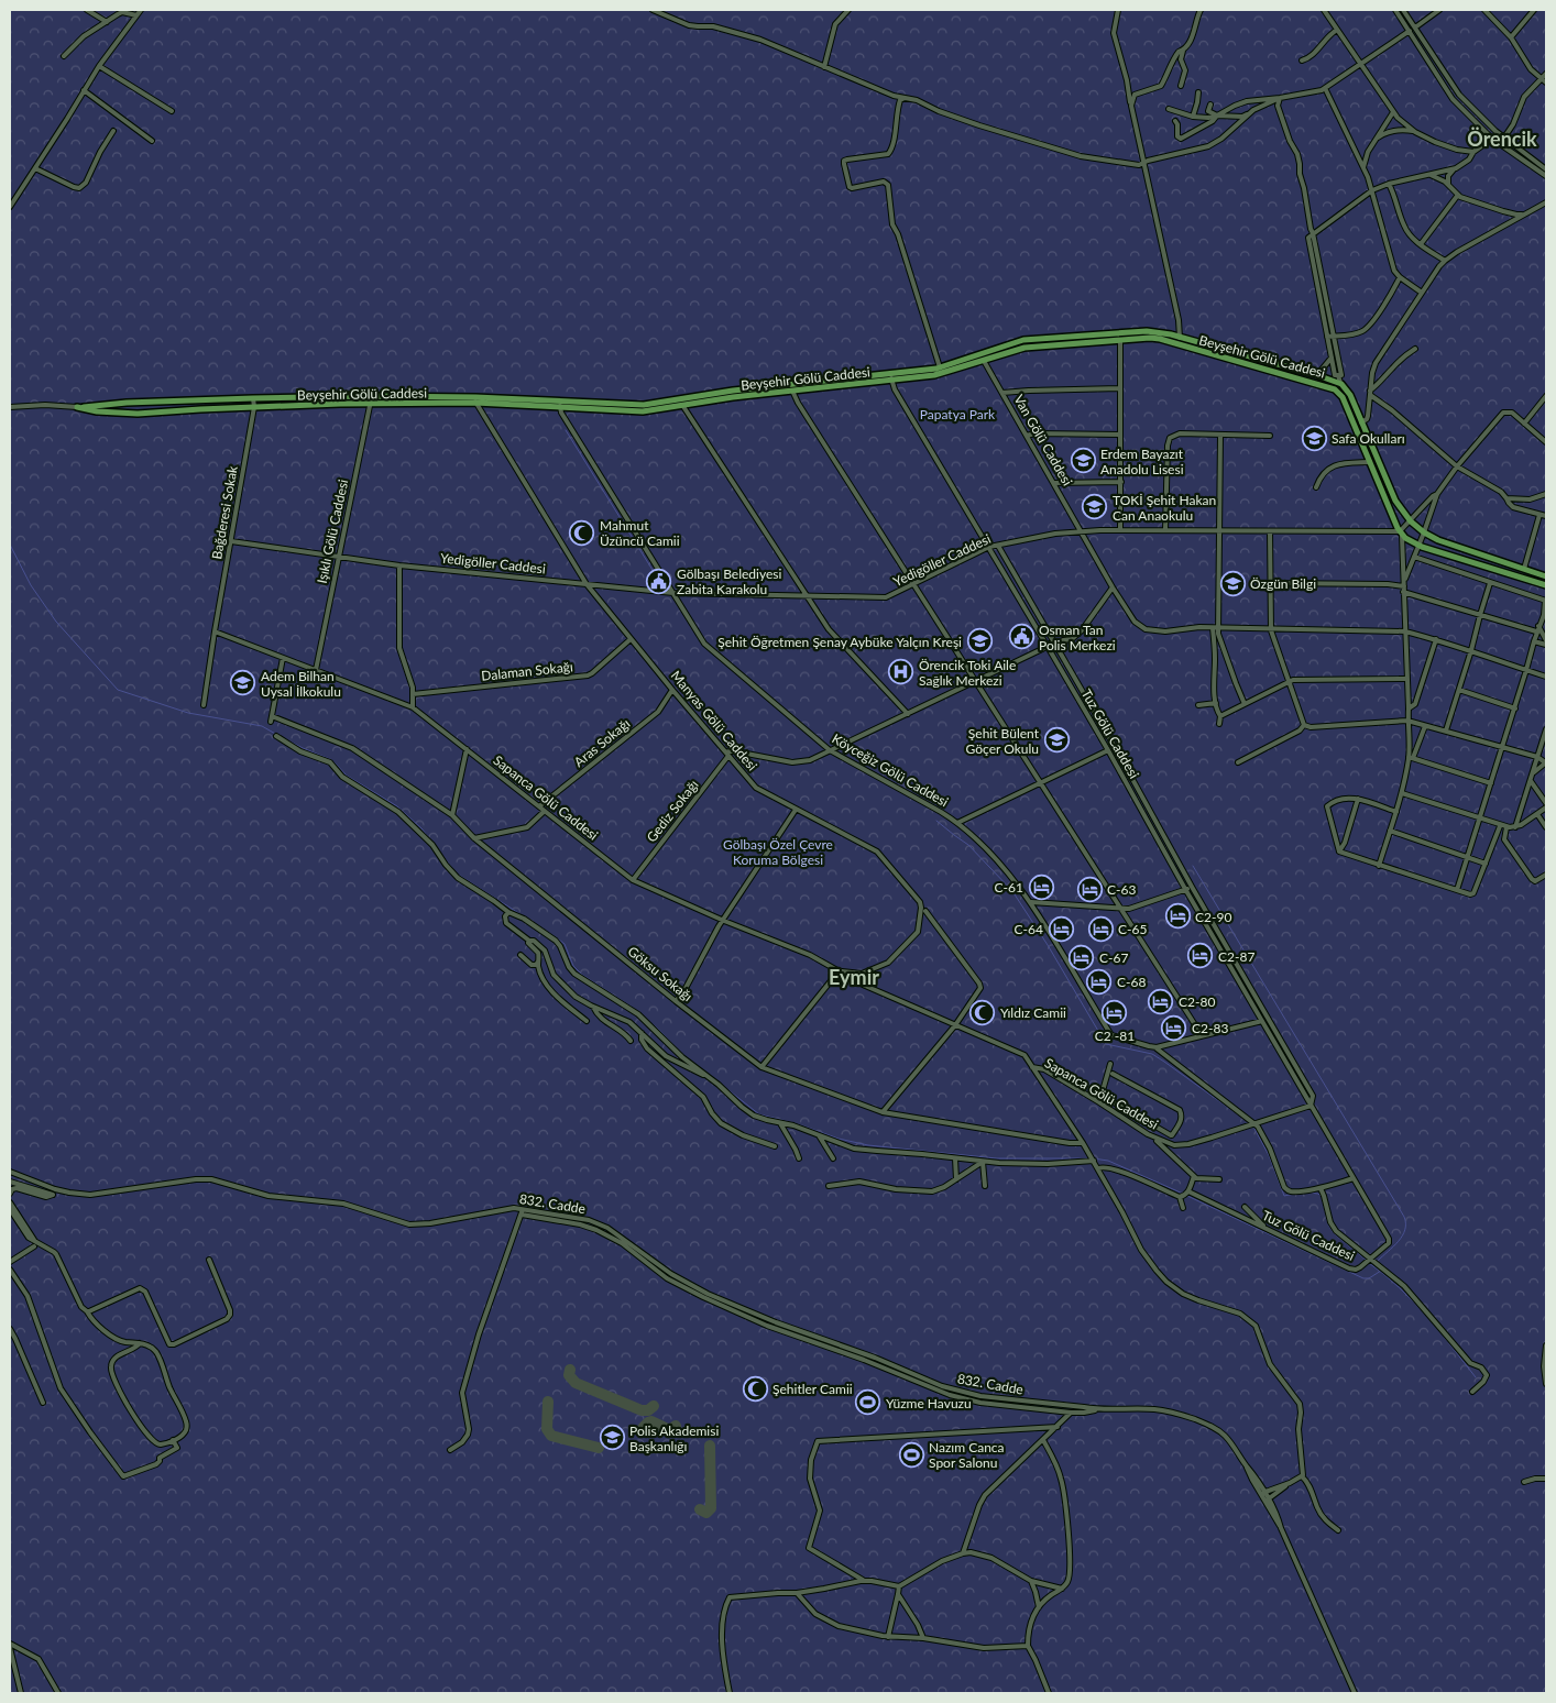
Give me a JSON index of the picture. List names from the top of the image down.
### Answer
{
  "streets": {
    "main road": ["Beyşehir Gölü Caddesi"],
    "street": [
      "Van Gölü Caddesi",
      "Bağderesi Sokak",
      "Işıklı Gölü Caddesi",
      "Yedigöller Caddesi",
      "Dalaman Sokağı",
      "Manyas Gölü Caddesi",
      "Tuz Gölü Caddesi",
      "Aras Sokağı",
      "Köyceğiz Gölü Caddesi",
      "Sapanca Gölü Caddesi",
      "Gediz Sokağı",
      "Göksu Sokağı",
      "832. Cadde"
    ]
  },
  "crossings": [
    ["Beyşehir Gölü Caddesi", "Van Gölü Caddesi"],
    ["Beyşehir Gölü Caddesi", "Bağderesi Sokak"],
    ["Beyşehir Gölü Caddesi", "Işıklı Gölü Caddesi"],
    ["Beyşehir Gölü Caddesi", "Yedigöller Caddesi"],
    ["Beyşehir Gölü Caddesi", "Manyas Gölü Caddesi"],
    ["Beyşehir Gölü Caddesi", "Tuz Gölü Caddesi"],
    ["Beyşehir Gölü Caddesi", "Köyceğiz Gölü Caddesi"],
    ["Van Gölü Caddesi", "Yedigöller Caddesi"],
    ["Bağderesi Sokak", "Yedigöller Caddesi"],
    ["Bağderesi Sokak", "Sapanca Gölü Caddesi"],
    ["Işıklı Gölü Caddesi", "Yedigöller Caddesi"],
    ["Işıklı Gölü Caddesi", "Sapanca Gölü Caddesi"],
    ["Yedigöller Caddesi", "Manyas Gölü Caddesi"],
    ["Yedigöller Caddesi", "Tuz Gölü Caddesi"],
    ["Yedigöller Caddesi", "Köyceğiz Gölü Caddesi"],
    ["Dalaman Sokağı", "Manyas Gölü Caddesi"],
    ["Manyas Gölü Caddesi", "Aras Sokağı"],
    ["Manyas Gölü Caddesi", "Sapanca Gölü Caddesi"],
    ["Manyas Gölü Caddesi", "Gediz Sokağı"],
    ["Tuz Gölü Caddesi", "Köyceğiz Gölü Caddesi"],
    ["Tuz Gölü Caddesi", "Sapanca Gölü Caddesi"],
    ["Aras Sokağı", "Sapanca Gölü Caddesi"],
    ["Sapanca Gölü Caddesi", "Gediz Sokağı"],
    ["Sapanca Gölü Caddesi", "Göksu Sokağı"]
  ],
  "districts": ["Örencik", "Eymir"],
  "parks": ["Papatya Park", "Gölbaşı Özel Çevre Koruma Bölgesi"],
  "places": {
    "school or university": [
      "Safa Okulları",
      "Erdem Bayazıt Anadolu Lisesi",
      "TOKİ Şehit Hakan Can Anaokulu",
      "Özgün Bilgi",
      "Şehit Öğretmen Şenay Aybüke Yalçın Kreşi",
      "Adem Bilhan Uysal İlkokulu",
      "Şehit Bülent Göçer Okulu",
      "Polis Akademisi Başkanlığı"
    ],
    "mosque": ["Mahmut Üzüncü Camii", "Yıldız Camii", "Şehitler Camii"],
    "public building": ["Gölbaşı Belediyesi Zabita Karakolu", "Osman Tan Polis Merkezi"],
    "hospital": ["Örencik Toki Aile Sağlık Merkezi"],
    "hotel": [
      "C-61",
      "C-63",
      "C2-90",
      "C-64",
      "C-65",
      "C2-87",
      "C-67",
      "C-68",
      "C2-80",
      "C2 -81",
      "C2-83"
    ],
    "sports": ["Yüzme Havuzu", "Nazım Canca Spor Salonu"]
  }
}
